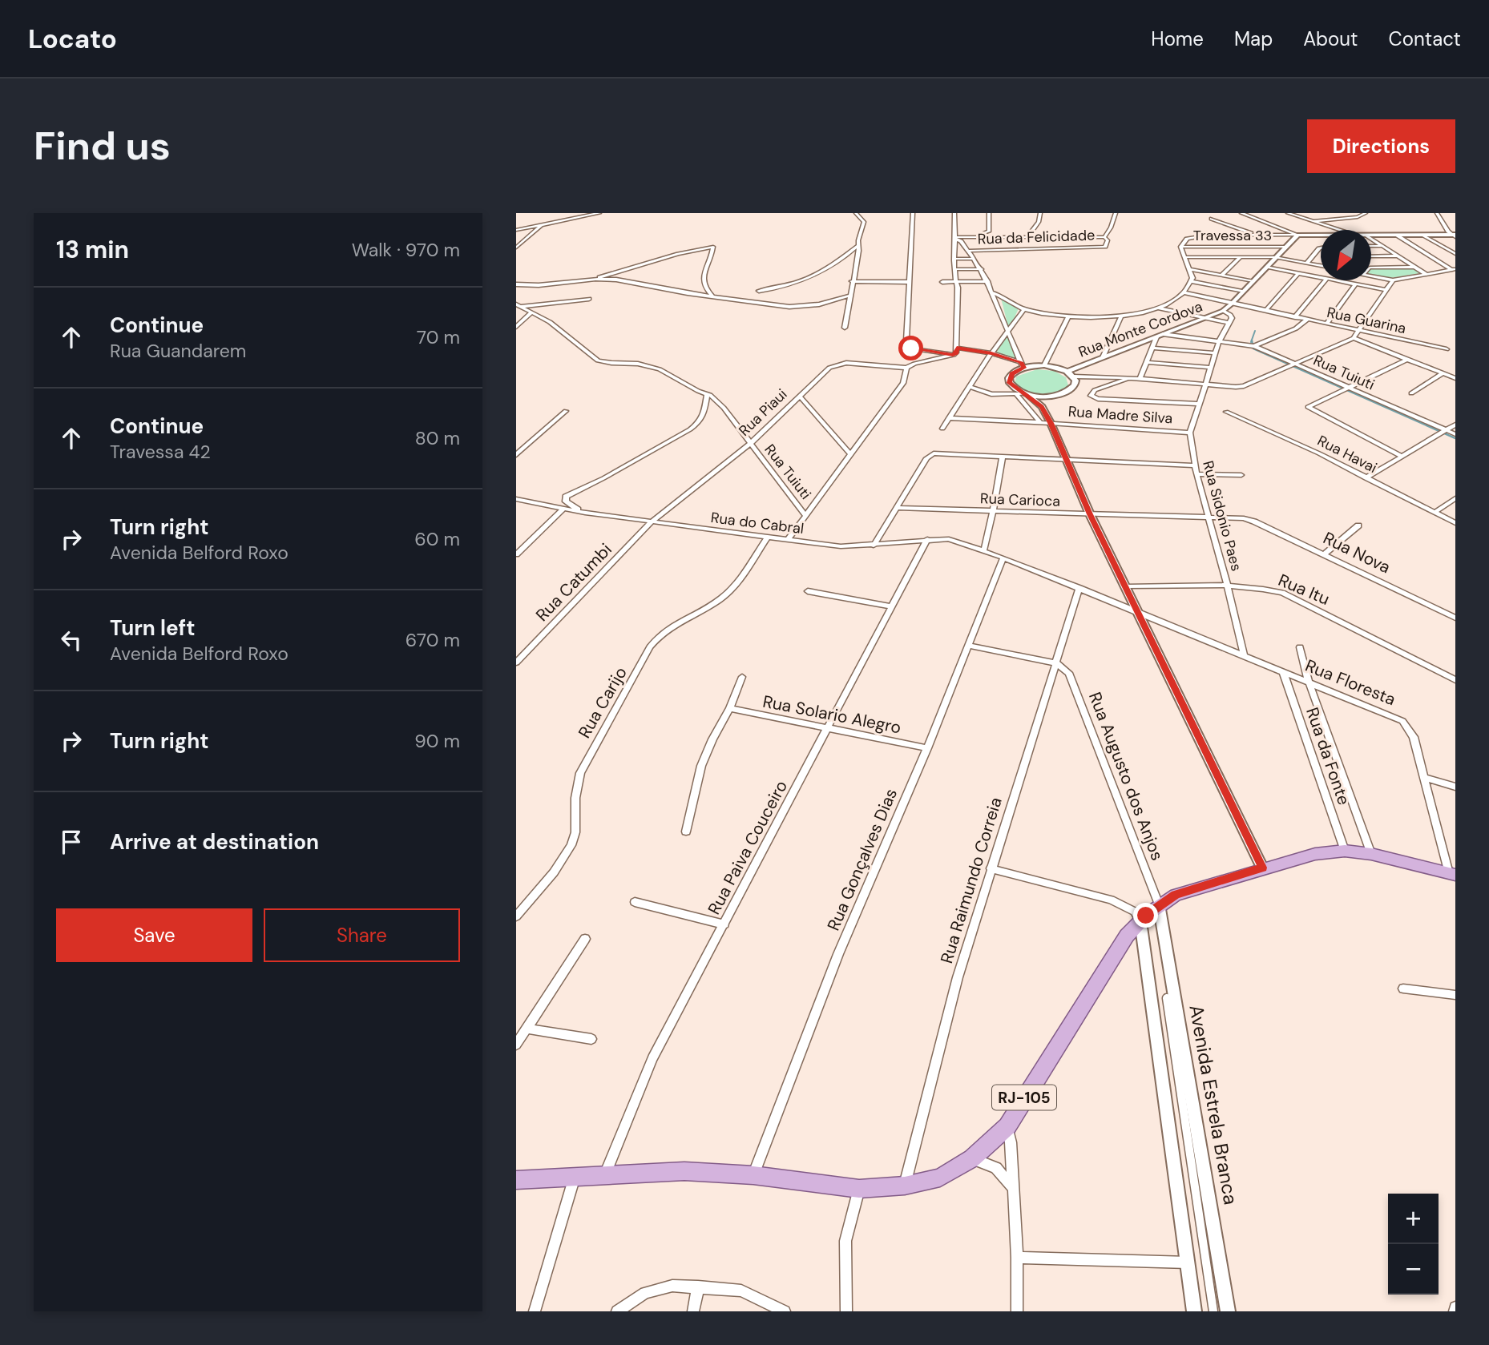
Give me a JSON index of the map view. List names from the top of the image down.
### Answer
{
  "streets": {
    "main road": ["RJ-105"],
    "street": [
      "Travessa 33",
      "Rua da Felicidade",
      "Rua Guarina",
      "Rua Monte Cordova",
      "Rua Tuiuti",
      "Rua Piaui",
      "Rua Madre Silva",
      "Rua Havai",
      "Rua Carioca",
      "Rua Sidonio Paes",
      "Rua do Cabral",
      "Rua Nova",
      "Rua Catumbi",
      "Rua Itu",
      "Rua Floresta",
      "Rua Carijo",
      "Rua Solario Alegro",
      "Rua da Fonte",
      "Rua Augusto dos Anjos",
      "Rua Paiva Couceiro",
      "Rua Gonçalves Dias",
      "Rua Raimundo Correia",
      "Avenida Estrela Branca"
    ]
  },
  "crossings": [
    ["Travessa 33", "Rua Monte Cordova"],
    ["Rua Guarina", "Rua Tuiuti"],
    ["Rua Monte Cordova", "Rua Tuiuti"],
    ["Rua Tuiuti", "Rua Piaui"],
    ["Rua Tuiuti", "Rua Sidonio Paes"],
    ["Rua Piaui", "Rua do Cabral"],
    ["Rua Piaui", "Rua Catumbi"],
    ["Rua Madre Silva", "Rua Sidonio Paes"],
    ["Rua Carioca", "Rua Sidonio Paes"],
    ["Rua Carioca", "Rua Nova"],
    ["Rua Sidonio Paes", "Rua Itu"],
    ["Rua Sidonio Paes", "Rua Floresta"],
    ["Rua do Cabral", "Rua Catumbi"],
    ["Rua do Cabral", "Rua Floresta"],
    ["Rua do Cabral", "Rua Carijo"],
    ["Rua do Cabral", "Rua Paiva Couceiro"],
    ["Rua do Cabral", "Rua Gonçalves Dias"],
    ["Rua do Cabral", "Rua Raimundo Correia"],
    ["Rua Floresta", "Rua da Fonte"],
    ["Rua Floresta", "Rua Raimundo Correia"],
    ["Rua Floresta", "RJ-105"],
    ["Rua Solario Alegro", "Rua Paiva Couceiro"],
    ["Rua Solario Alegro", "Rua Gonçalves Dias"],
    ["Rua da Fonte", "RJ-105"],
    ["Rua Augusto dos Anjos", "Rua Raimundo Correia"],
    ["Rua Augusto dos Anjos", "RJ-105"],
    ["Rua Augusto dos Anjos", "Avenida Estrela Branca"],
    ["Rua Paiva Couceiro", "RJ-105"],
    ["Rua Gonçalves Dias", "RJ-105"],
    ["Rua Raimundo Correia", "RJ-105"],
    ["RJ-105", "Avenida Estrela Branca"]
  ],
  "north": "bottom left",
  "page": {
    "header": "Locato",
    "nav": [
      "Home",
      "Map",
      "About",
      "Contact"
    ],
    "buttons": [
      "Directions",
      ["Save", "Share"]
    ],
    "title": "Find us",
    "heading": ["13 min", "Walk · 970 m"],
    "list": [
      ["Continue", "Rua Guandarem", "70 m"],
      ["Continue", "Travessa 42", "80 m"],
      ["Turn right", "Avenida Belford Roxo", "60 m"],
      ["Turn left", "Avenida Belford Roxo", "670 m"],
      ["Turn right", "90 m"],
      "Arrive at destination"
    ],
    "map_buttons": ["+", "−"]
  }
}
